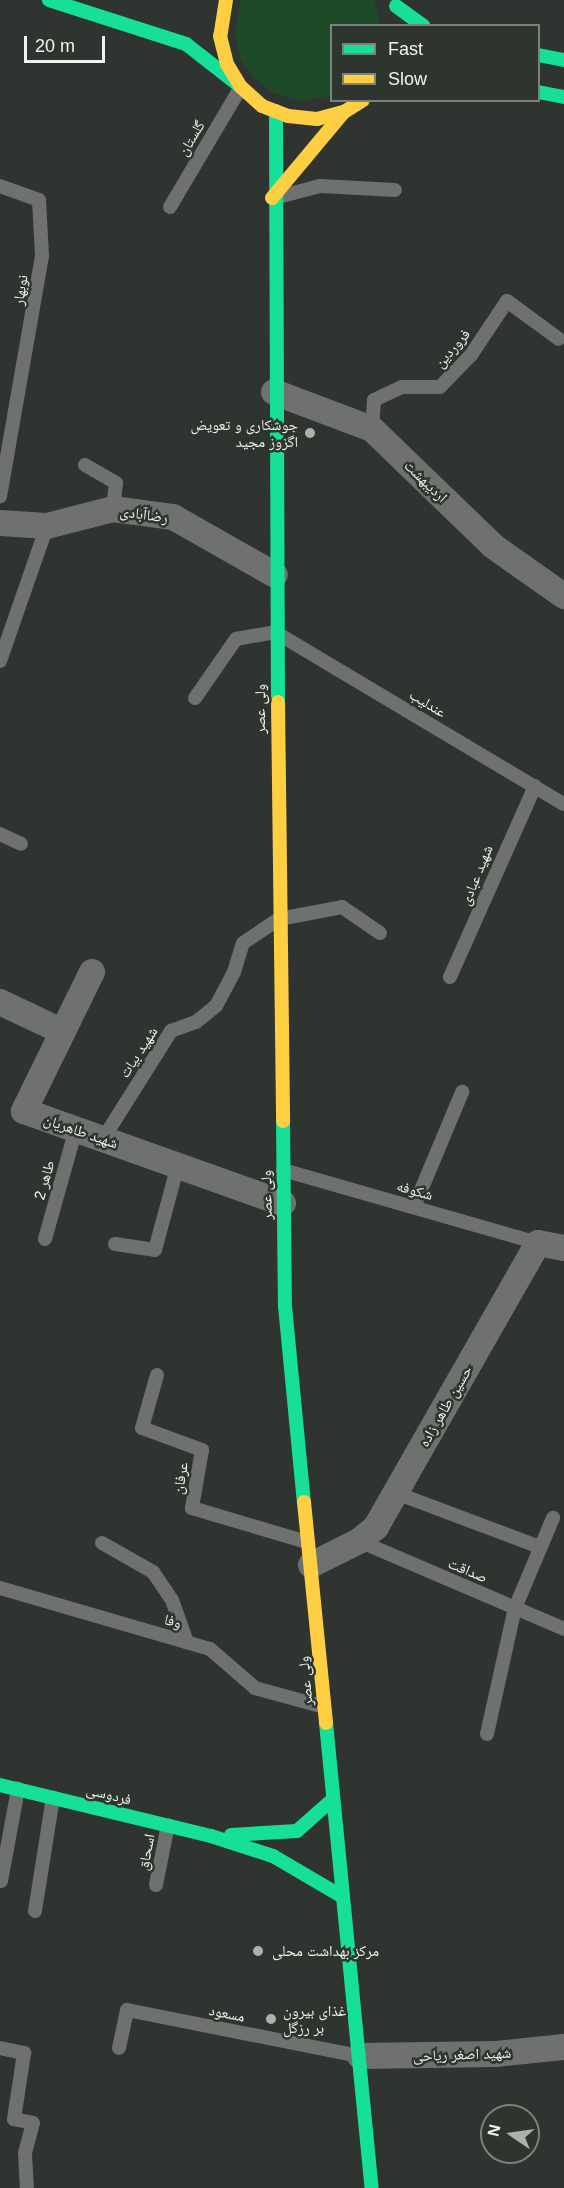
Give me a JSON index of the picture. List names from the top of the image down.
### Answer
{
  "streets": {
    "street": [
      "اردیبهشت",
      "رضاآبادی",
      "ولی عصر",
      "شهید طاهریان",
      "حسین طاهر زاده",
      "فردوسی",
      "شهید اصغر ریاحی"
    ],
    "lane": [
      "گلستان",
      "نوبهار",
      "فروردین",
      "عندلیب",
      "شهید عبادی",
      "شهید بیات",
      "طاهر 2",
      "شکوفه",
      "عرفان",
      "صداقت",
      "وفا",
      "اسحاق",
      "مسعود"
    ]
  },
  "crossings": [
    ["فروردین", "اردیبهشت"],
    ["اردیبهشت", "ولی عصر"],
    ["رضاآبادی", "ولی عصر"],
    ["عندلیب", "ولی عصر"],
    ["عندلیب", "شهید عبادی"],
    ["ولی عصر", "شهید بیات"],
    ["ولی عصر", "شهید طاهریان"],
    ["ولی عصر", "شکوفه"],
    ["ولی عصر", "حسین طاهر زاده"],
    ["ولی عصر", "عرفان"],
    ["ولی عصر", "وفا"],
    ["ولی عصر", "فردوسی"],
    ["ولی عصر", "مسعود"],
    ["ولی عصر", "شهید اصغر ریاحی"],
    ["شهید بیات", "شهید طاهریان"],
    ["شهید طاهریان", "طاهر 2"],
    ["شکوفه", "حسین طاهر زاده"],
    ["حسین طاهر زاده", "عرفان"],
    ["حسین طاهر زاده", "صداقت"],
    ["فردوسی", "اسحاق"],
    ["مسعود", "شهید اصغر ریاحی"]
  ],
  "places": ["جوشکاری و تعویض اگزوز مجید", "مرکز بهداشت محلی", "غذای بیرون بر رزگل"],
  "legend": ["Fast", "Slow"],
  "scale_bar": "20 m",
  "north": "left"
}
